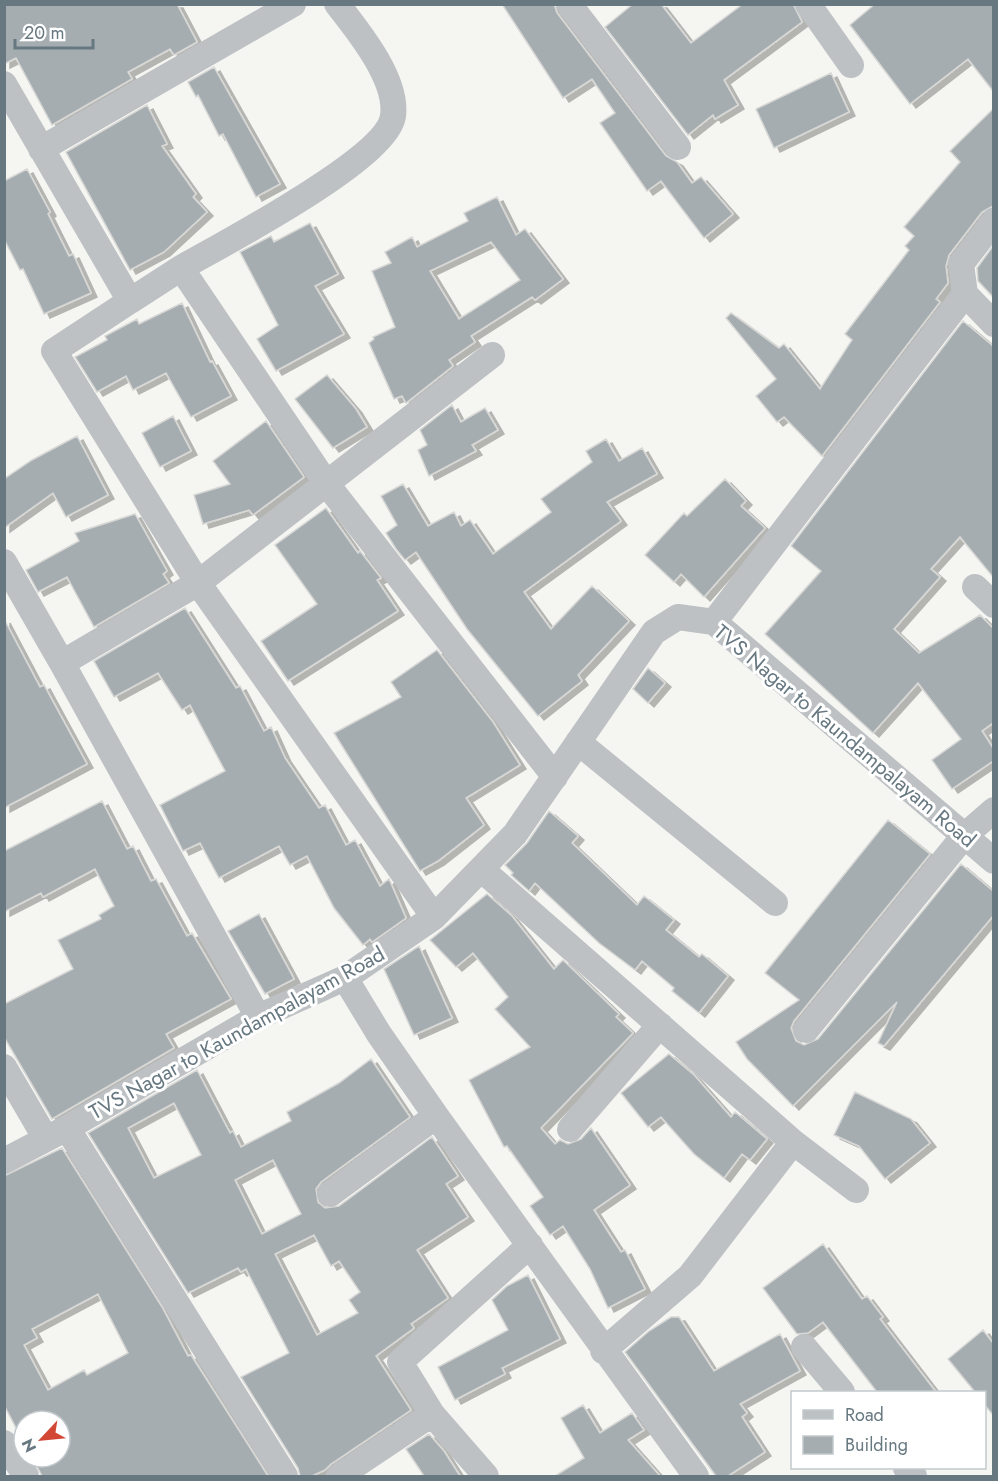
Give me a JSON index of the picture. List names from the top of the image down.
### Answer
{
  "streets": {
    "street": ["TVS Nagar to Kaundampalayam Road"]
  },
  "legend": ["Road", "Building"],
  "scale_bar": "20 m",
  "north": "bottom left"
}
